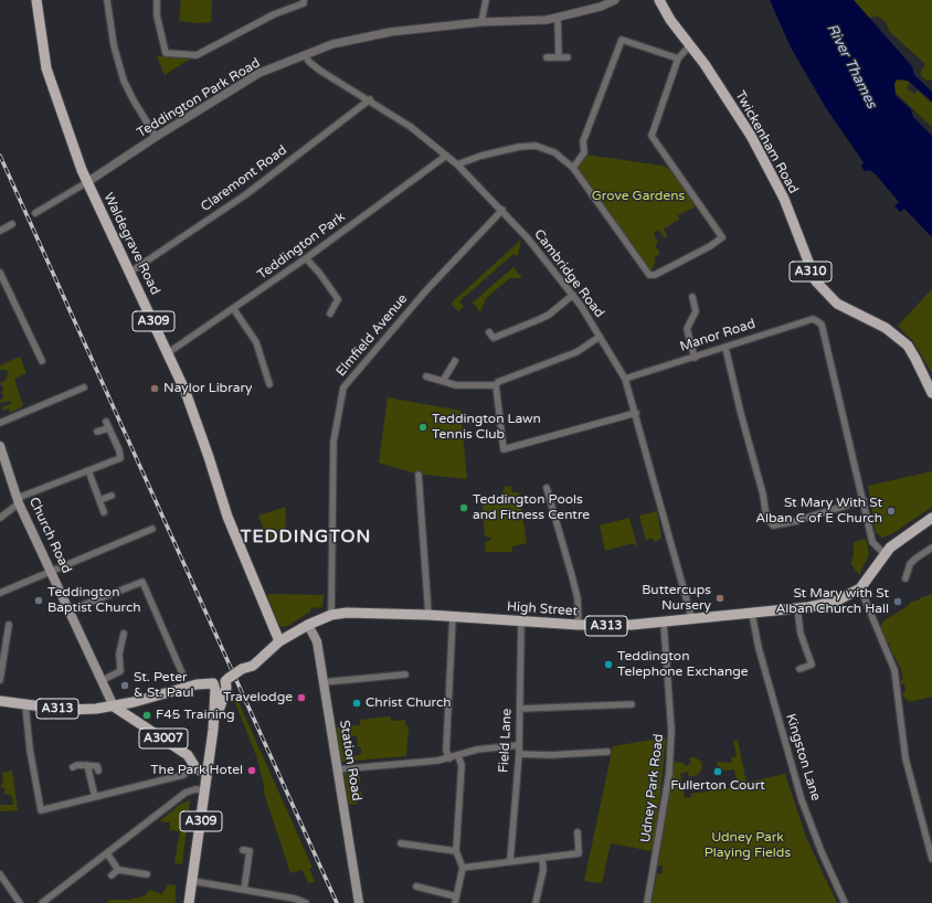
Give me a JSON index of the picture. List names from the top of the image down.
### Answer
{
  "streets": {
    "main road": [
      "Twickenham Road",
      "Waldegrave Road",
      "A310",
      "A309",
      "Church Road",
      "High Street",
      "A313",
      "A3007",
      "Station Road"
    ],
    "street": [
      "Teddington Park Road",
      "Claremont Road",
      "Teddington Park",
      "Cambridge Road",
      "Elmfield Avenue",
      "Manor Road",
      "Field Lane",
      "Kingston Lane",
      "Udney Park Road"
    ]
  },
  "crossings": [
    ["Teddington Park Road", "Waldegrave Road"],
    ["Teddington Park Road", "Cambridge Road"],
    ["Claremont Road", "Waldegrave Road"],
    ["Claremont Road", "Cambridge Road"],
    ["Waldegrave Road", "Teddington Park"],
    ["Waldegrave Road", "High Street"],
    ["Teddington Park", "Cambridge Road"],
    ["Cambridge Road", "Elmfield Avenue"],
    ["Cambridge Road", "Manor Road"],
    ["Cambridge Road", "High Street"],
    ["A309", "High Street"],
    ["A309", "A313"],
    ["A309", "A3007"],
    ["Elmfield Avenue", "High Street"],
    ["Church Road", "A313"],
    ["Church Road", "A3007"],
    ["High Street", "A313"],
    ["High Street", "Field Lane"],
    ["High Street", "Kingston Lane"],
    ["High Street", "Station Road"],
    ["High Street", "Udney Park Road"],
    ["A313", "A3007"]
  ],
  "districts": ["TEDDINGTON"],
  "water": ["River Thames"],
  "parks": ["Grove Gardens", "Udney Park Playing Fields"],
  "places": [
    "Naylor Library",
    "Teddington Lawn Tennis Club",
    "Teddington Pools and Fitness Centre",
    "St Mary With St Alban C of E Church",
    "Buttercups Nursery",
    "Teddington Baptist Church",
    "St Mary with St Alban Church Hall",
    "Teddington Telephone Exchange",
    "St. Peter & St. Paul",
    "Travelodge",
    "Christ Church",
    "F45 Training",
    "The Park Hotel",
    "Fullerton Court"
  ]
}
